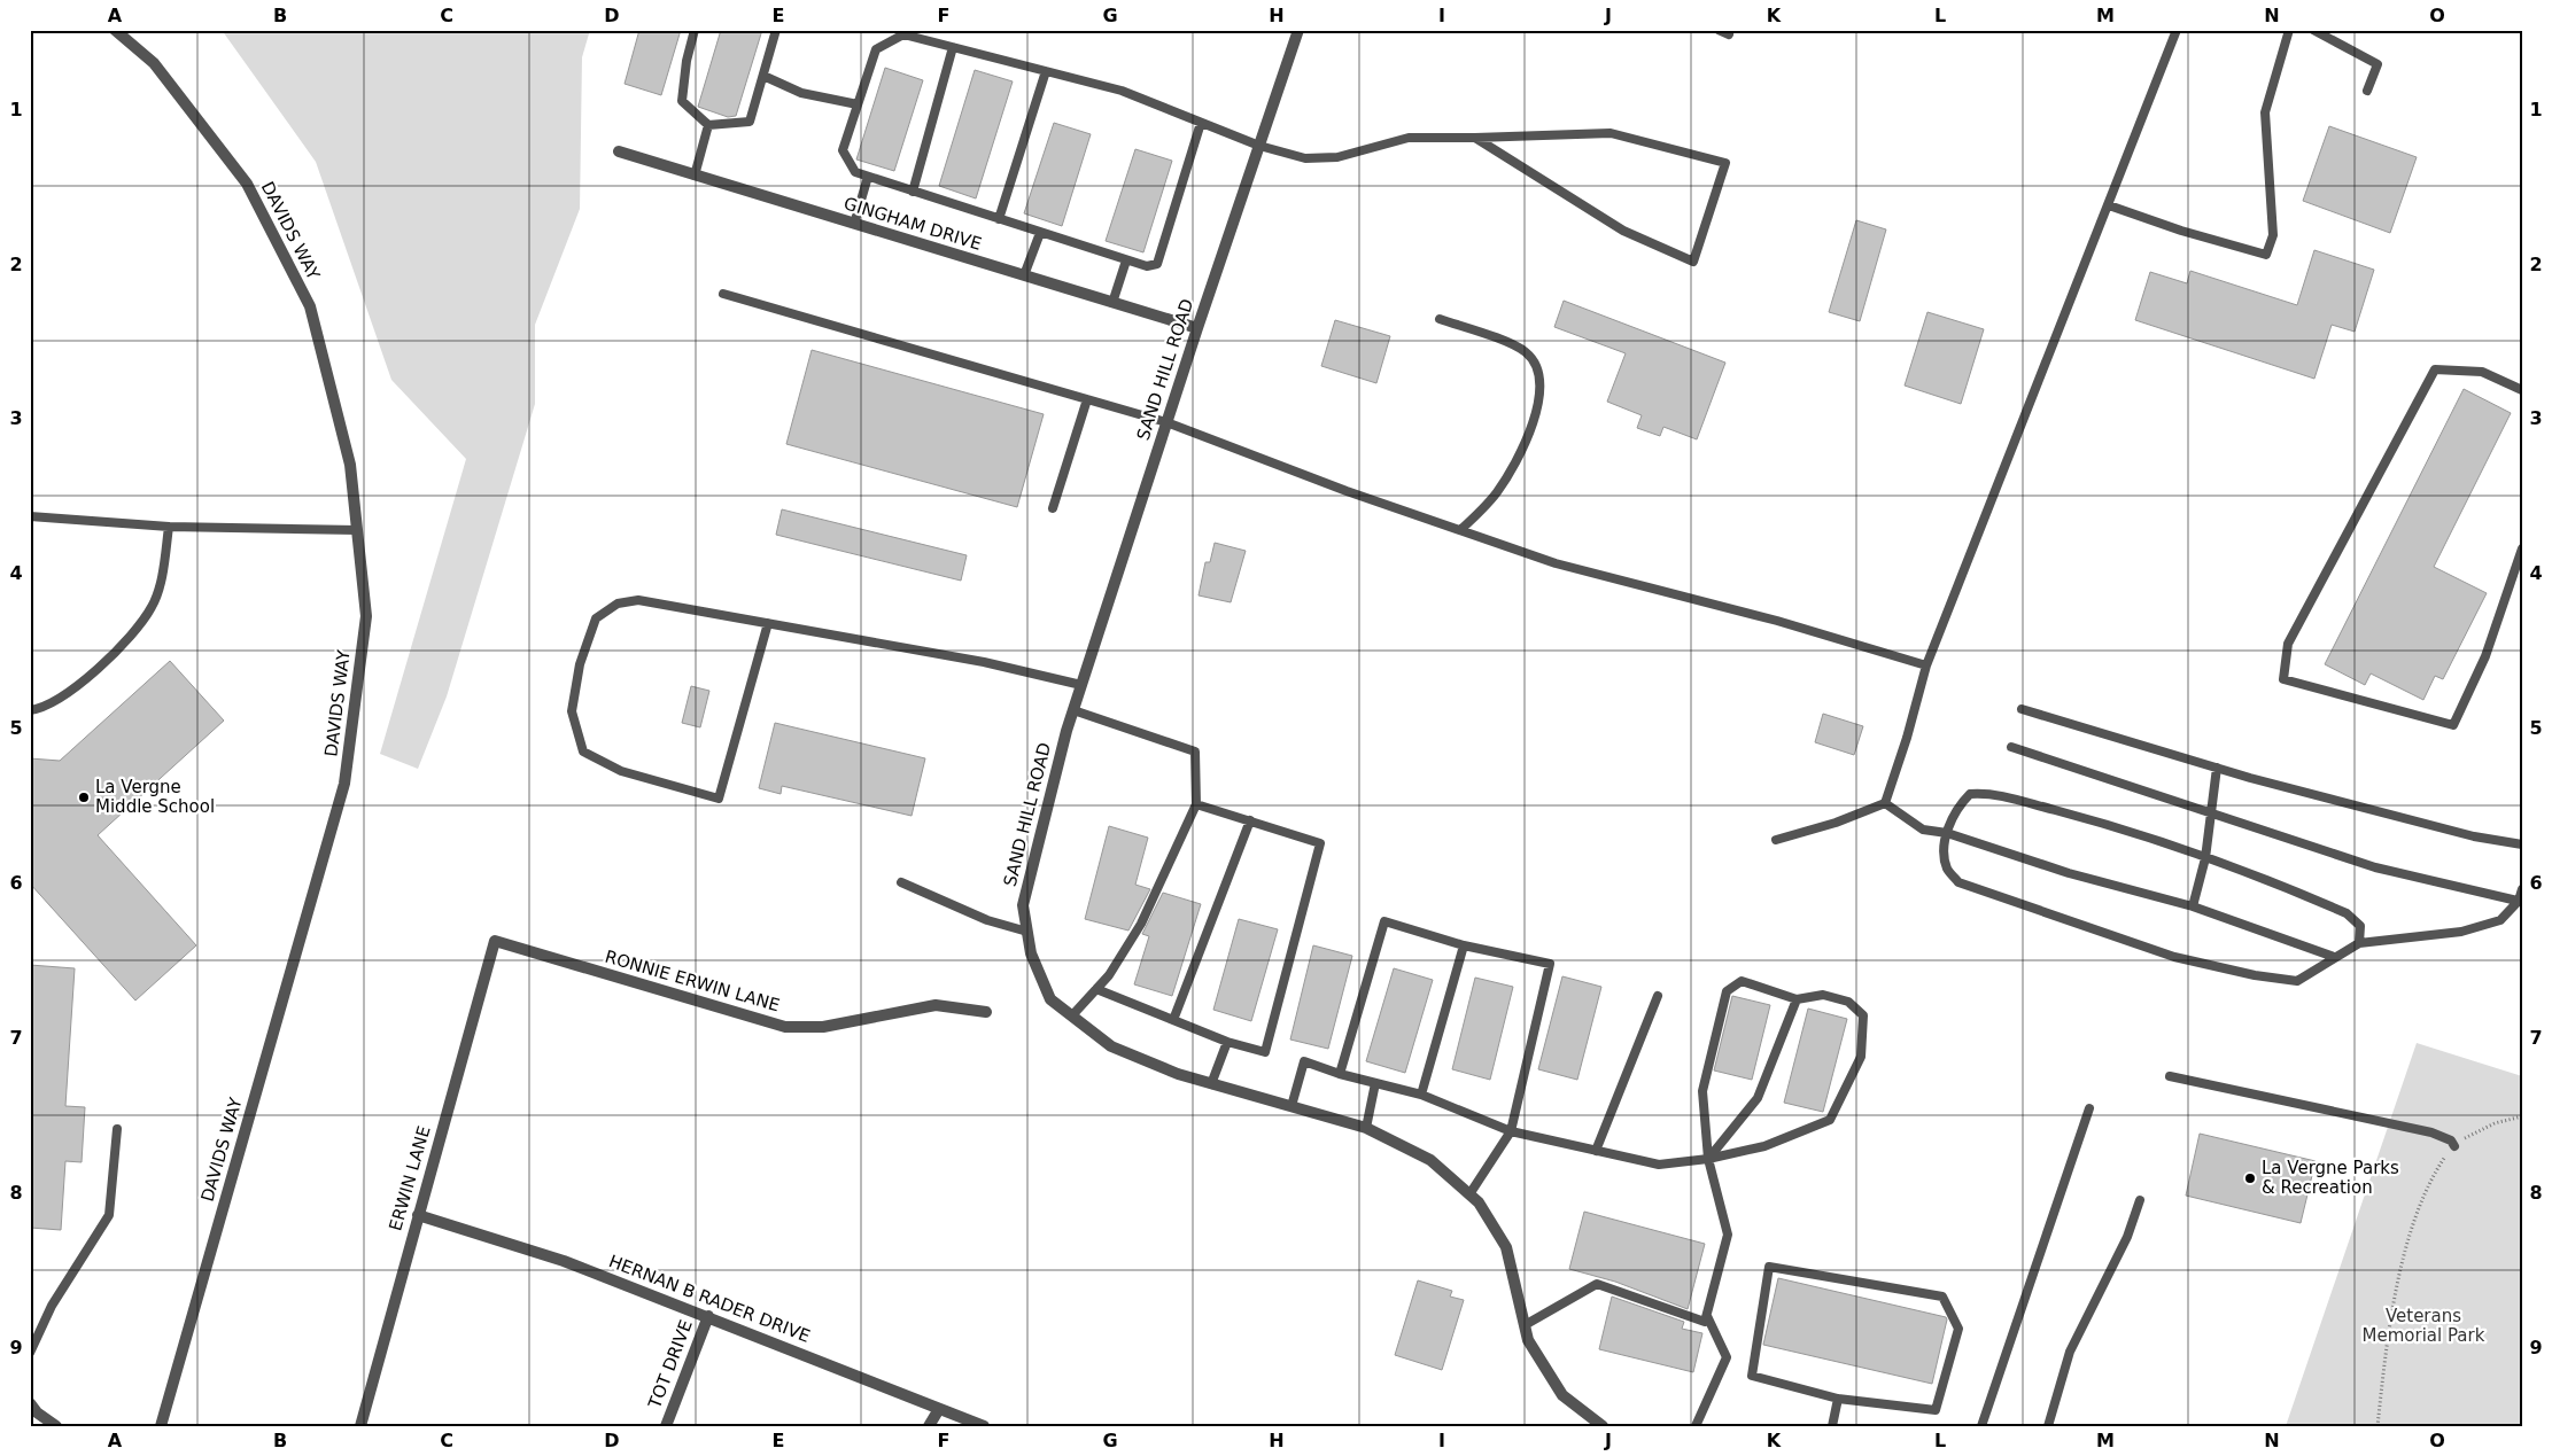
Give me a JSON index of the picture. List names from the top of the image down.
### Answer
{
  "streets": {
    "street": [
      "GINGHAM DRIVE",
      "DAVIDS WAY",
      "SAND HILL ROAD",
      "RONNIE ERWIN LANE",
      "ERWIN LANE",
      "HERNAN B RADER DRIVE",
      "TOT DRIVE"
    ]
  },
  "crossings": [
    ["GINGHAM DRIVE", "SAND HILL ROAD"],
    ["RONNIE ERWIN LANE", "ERWIN LANE"],
    ["ERWIN LANE", "HERNAN B RADER DRIVE"],
    ["HERNAN B RADER DRIVE", "TOT DRIVE"]
  ],
  "parks": ["Veterans Memorial Park"],
  "places": ["La Vergne Middle School", "La Vergne Parks & Recreation"],
  "grid": {
    "columns": [
      "A",
      "B",
      "C",
      "D",
      "E",
      "F",
      "G",
      "H",
      "I",
      "J",
      "K",
      "L",
      "M",
      "N",
      "O"
    ],
    "rows": [
      "1",
      "2",
      "3",
      "4",
      "5",
      "6",
      "7",
      "8",
      "9"
    ]
  }
}
